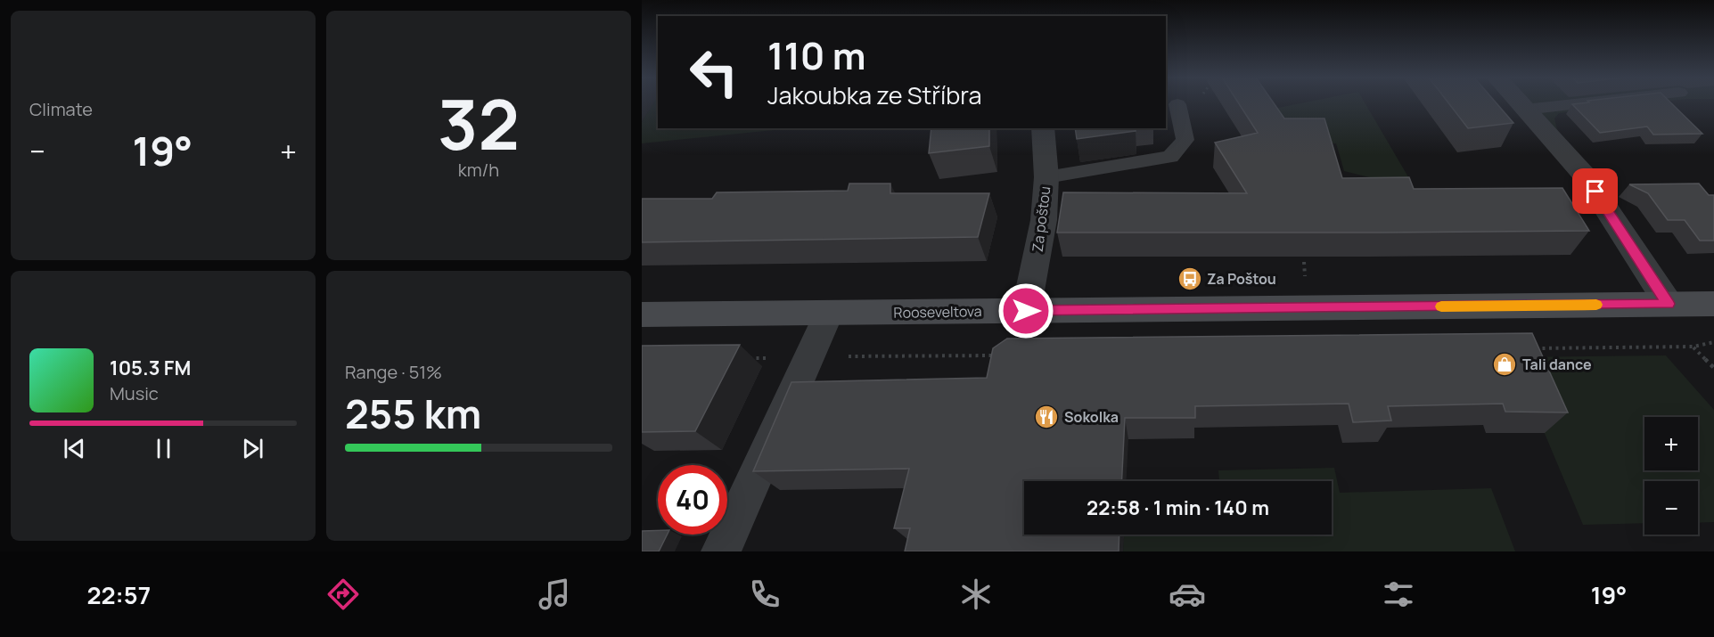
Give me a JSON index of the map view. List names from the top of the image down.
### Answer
{
  "streets": {
    "street": ["Za poštou", "Rooseveltova"]
  },
  "crossings": [
    ["Za poštou", "Rooseveltova"]
  ],
  "places": {
    "bus stop": ["Za Poštou"],
    "shop": ["Tali dance"],
    "restaurant": ["Sokolka"]
  },
  "page": {
    "tile": [
      "Climate",
      ["32", "km/h"],
      ["Range · 51%", "255 km"]
    ],
    "turn": ["110 m", "Jakoubka ze Stříbra"],
    "heat": ["−", "19°", "+"],
    "song": ["105.3 FM", "Music"],
    "map_buttons": ["+", "−"],
    "limit": "40",
    "trip": "22:58 · 1 min · 140 m",
    "tabs": ["22:57", "19°"]
  }
}
